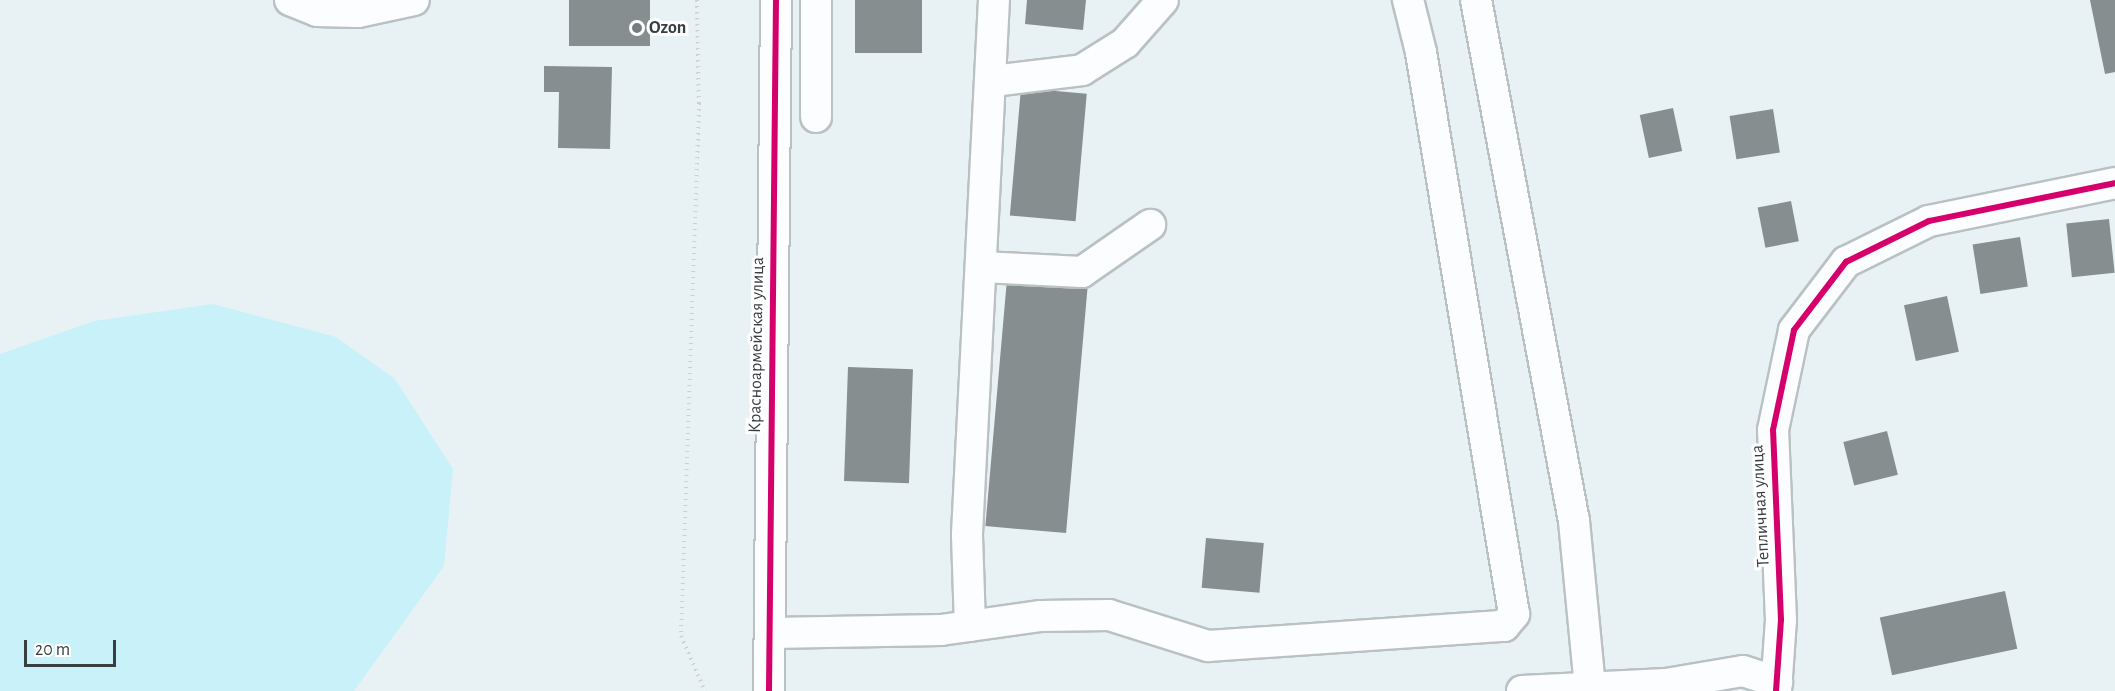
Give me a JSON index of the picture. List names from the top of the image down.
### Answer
{
  "streets": {
    "street": ["Красноармейская улица", "Тепличная улица"]
  },
  "places": ["Ozon"],
  "scale_bar": "20 m"
}
